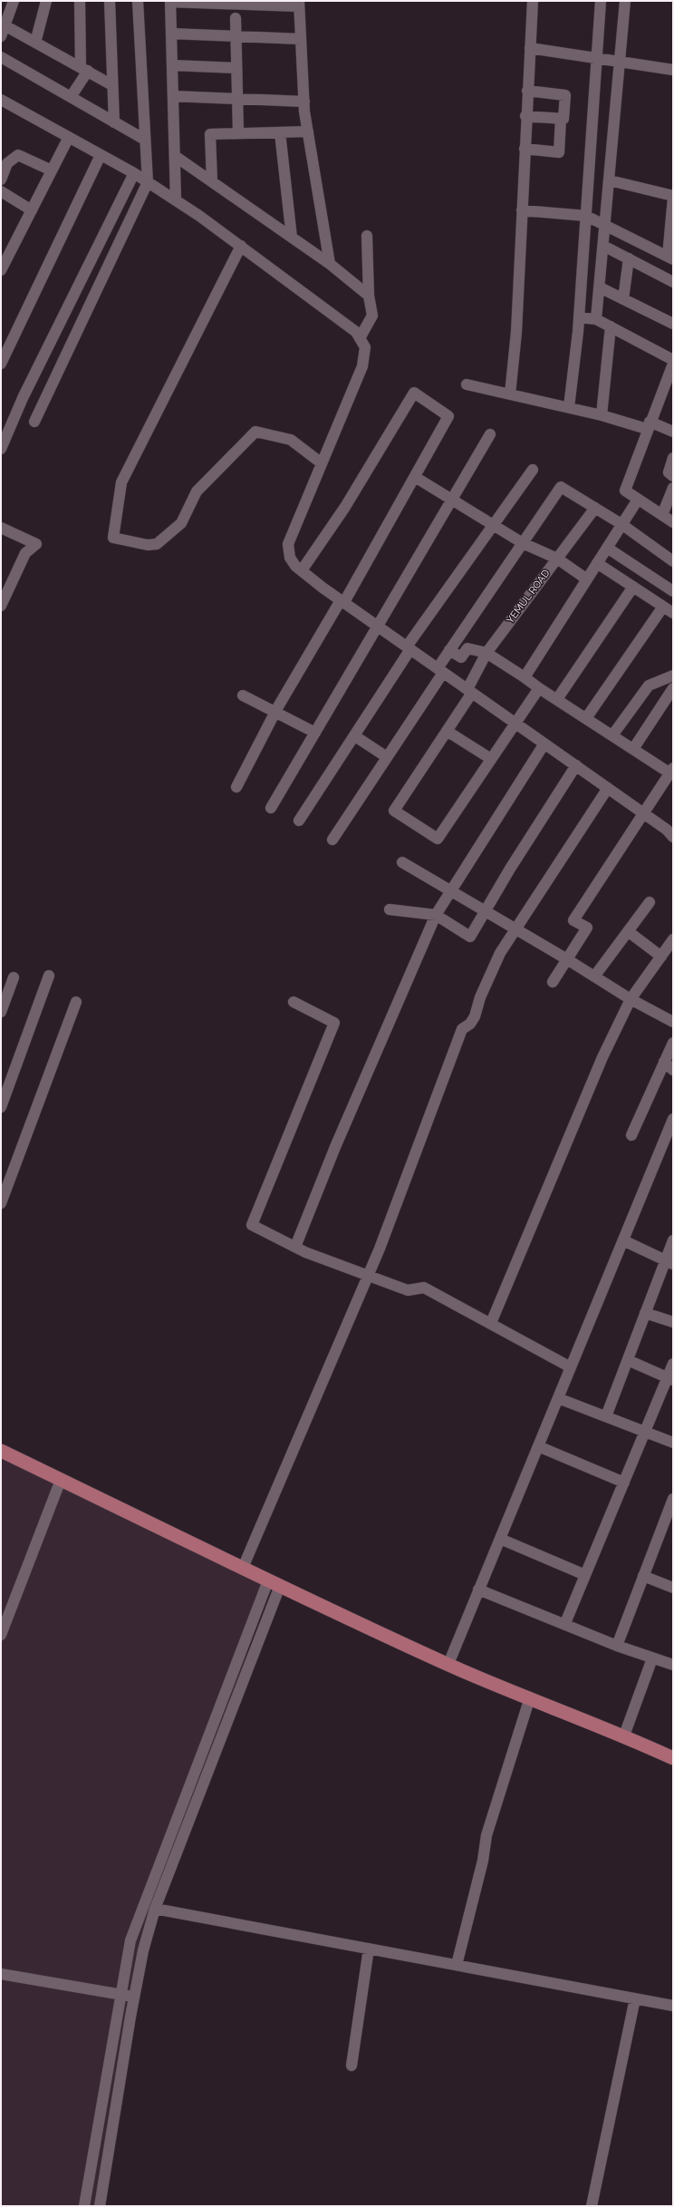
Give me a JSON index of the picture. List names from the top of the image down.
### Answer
{
  "streets": {
    "street": ["YEMUL ROAD"]
  }
}
